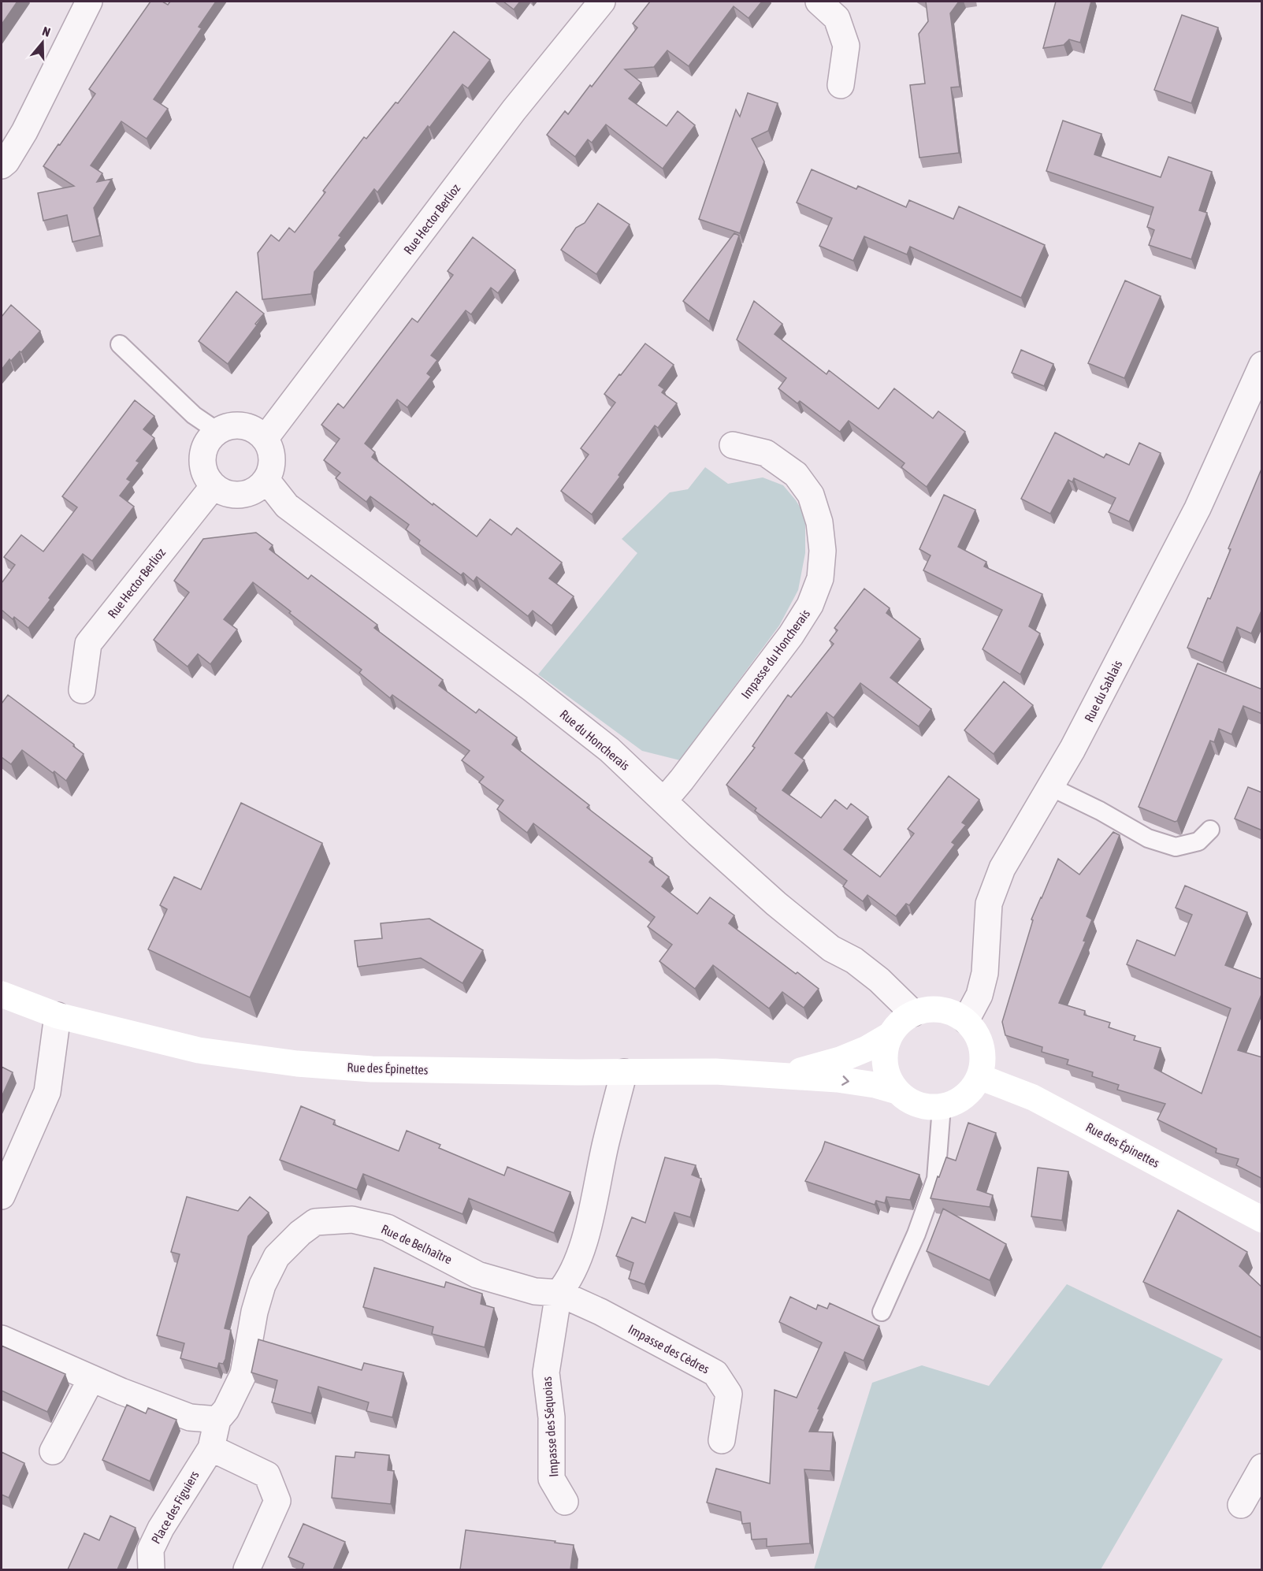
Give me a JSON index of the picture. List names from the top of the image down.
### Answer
{
  "streets": {
    "street": [
      "Rue Hector Berlioz",
      "Impasse du Honcherais",
      "Rue du Sablais",
      "Rue du Honcherais",
      "Rue des Épinettes",
      "Rue de Belhaître",
      "Impasse des Cèdres",
      "Impasse des Séquoias",
      "Place des Figuiers"
    ]
  },
  "crossings": [
    ["Rue Hector Berlioz", "Rue du Honcherais"],
    ["Impasse du Honcherais", "Rue du Honcherais"],
    ["Rue du Sablais", "Rue du Honcherais"],
    ["Rue du Sablais", "Rue des Épinettes"],
    ["Rue du Honcherais", "Rue des Épinettes"],
    ["Rue de Belhaître", "Impasse des Cèdres"],
    ["Rue de Belhaître", "Impasse des Séquoias"],
    ["Rue de Belhaître", "Place des Figuiers"],
    ["Impasse des Cèdres", "Impasse des Séquoias"]
  ],
  "north": "top"
}
